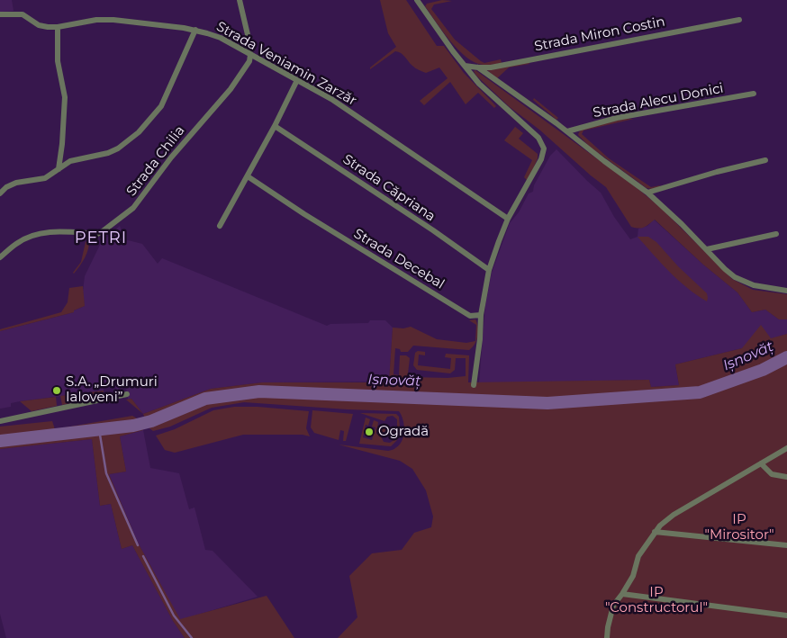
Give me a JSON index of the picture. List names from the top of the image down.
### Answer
{
  "streets": {
    "street": [
      "Strada Miron Costin",
      "Strada Veniamin Zarzăr",
      "Strada Alecu Donici",
      "Strada Chilia",
      "Strada Căpriana",
      "Strada Decebal"
    ]
  },
  "crossings": [
    ["Strada Veniamin Zarzăr", "Strada Chilia"]
  ],
  "districts": ["PETRI"],
  "water": ["Ișnovăț"],
  "parks": ["IP \"Mirositor\"", "IP \"Constructorul\""],
  "places": ["S.A. „Drumuri Ialoveni”", "Ogradă"]
}
